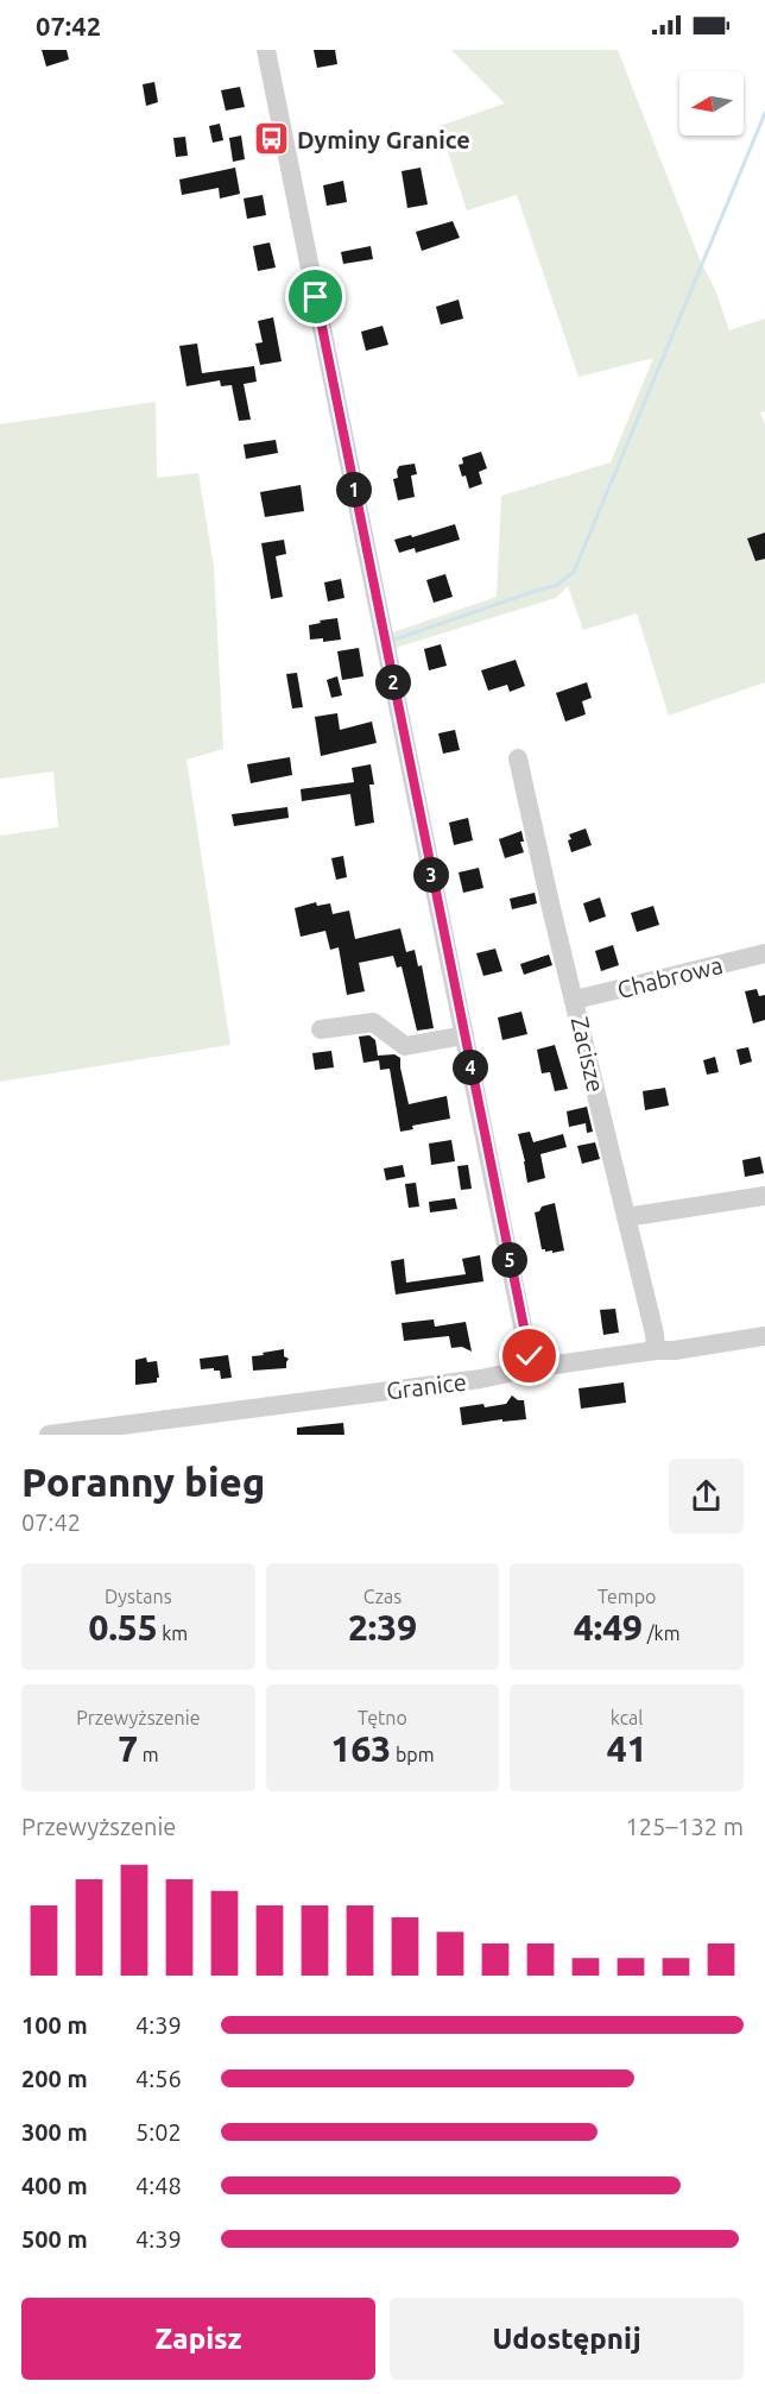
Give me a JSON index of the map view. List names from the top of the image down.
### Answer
{
  "streets": {
    "street": ["Chabrowa", "Zacisze", "Granice"]
  },
  "crossings": [
    ["Chabrowa", "Zacisze"]
  ],
  "places": {
    "bus stop": ["Dyminy Granice"]
  },
  "north": "left",
  "page": {
    "status": "07:42",
    "pins": [
      "1",
      "2",
      "3",
      "4",
      "5"
    ],
    "heading": ["Poranny bieg", "07:42"],
    "stats": [
      ["Dystans", "0.55 km"],
      ["Czas", "2:39"],
      ["Tempo", "4:49 /km"],
      ["Przewyższenie", "7 m"],
      ["Tętno", "163 bpm"],
      ["kcal", "41"]
    ],
    "chart": ["Przewyższenie", "125–132 m"],
    "list": [
      {
        "name": "100 m",
        "note": "4:39"
      },
      {
        "name": "200 m",
        "note": "4:56"
      },
      {
        "name": "300 m",
        "note": "5:02"
      },
      {
        "name": "400 m",
        "note": "4:48"
      },
      {
        "name": "500 m",
        "note": "4:39"
      }
    ],
    "buttons": ["Zapisz", "Udostępnij"]
  }
}
